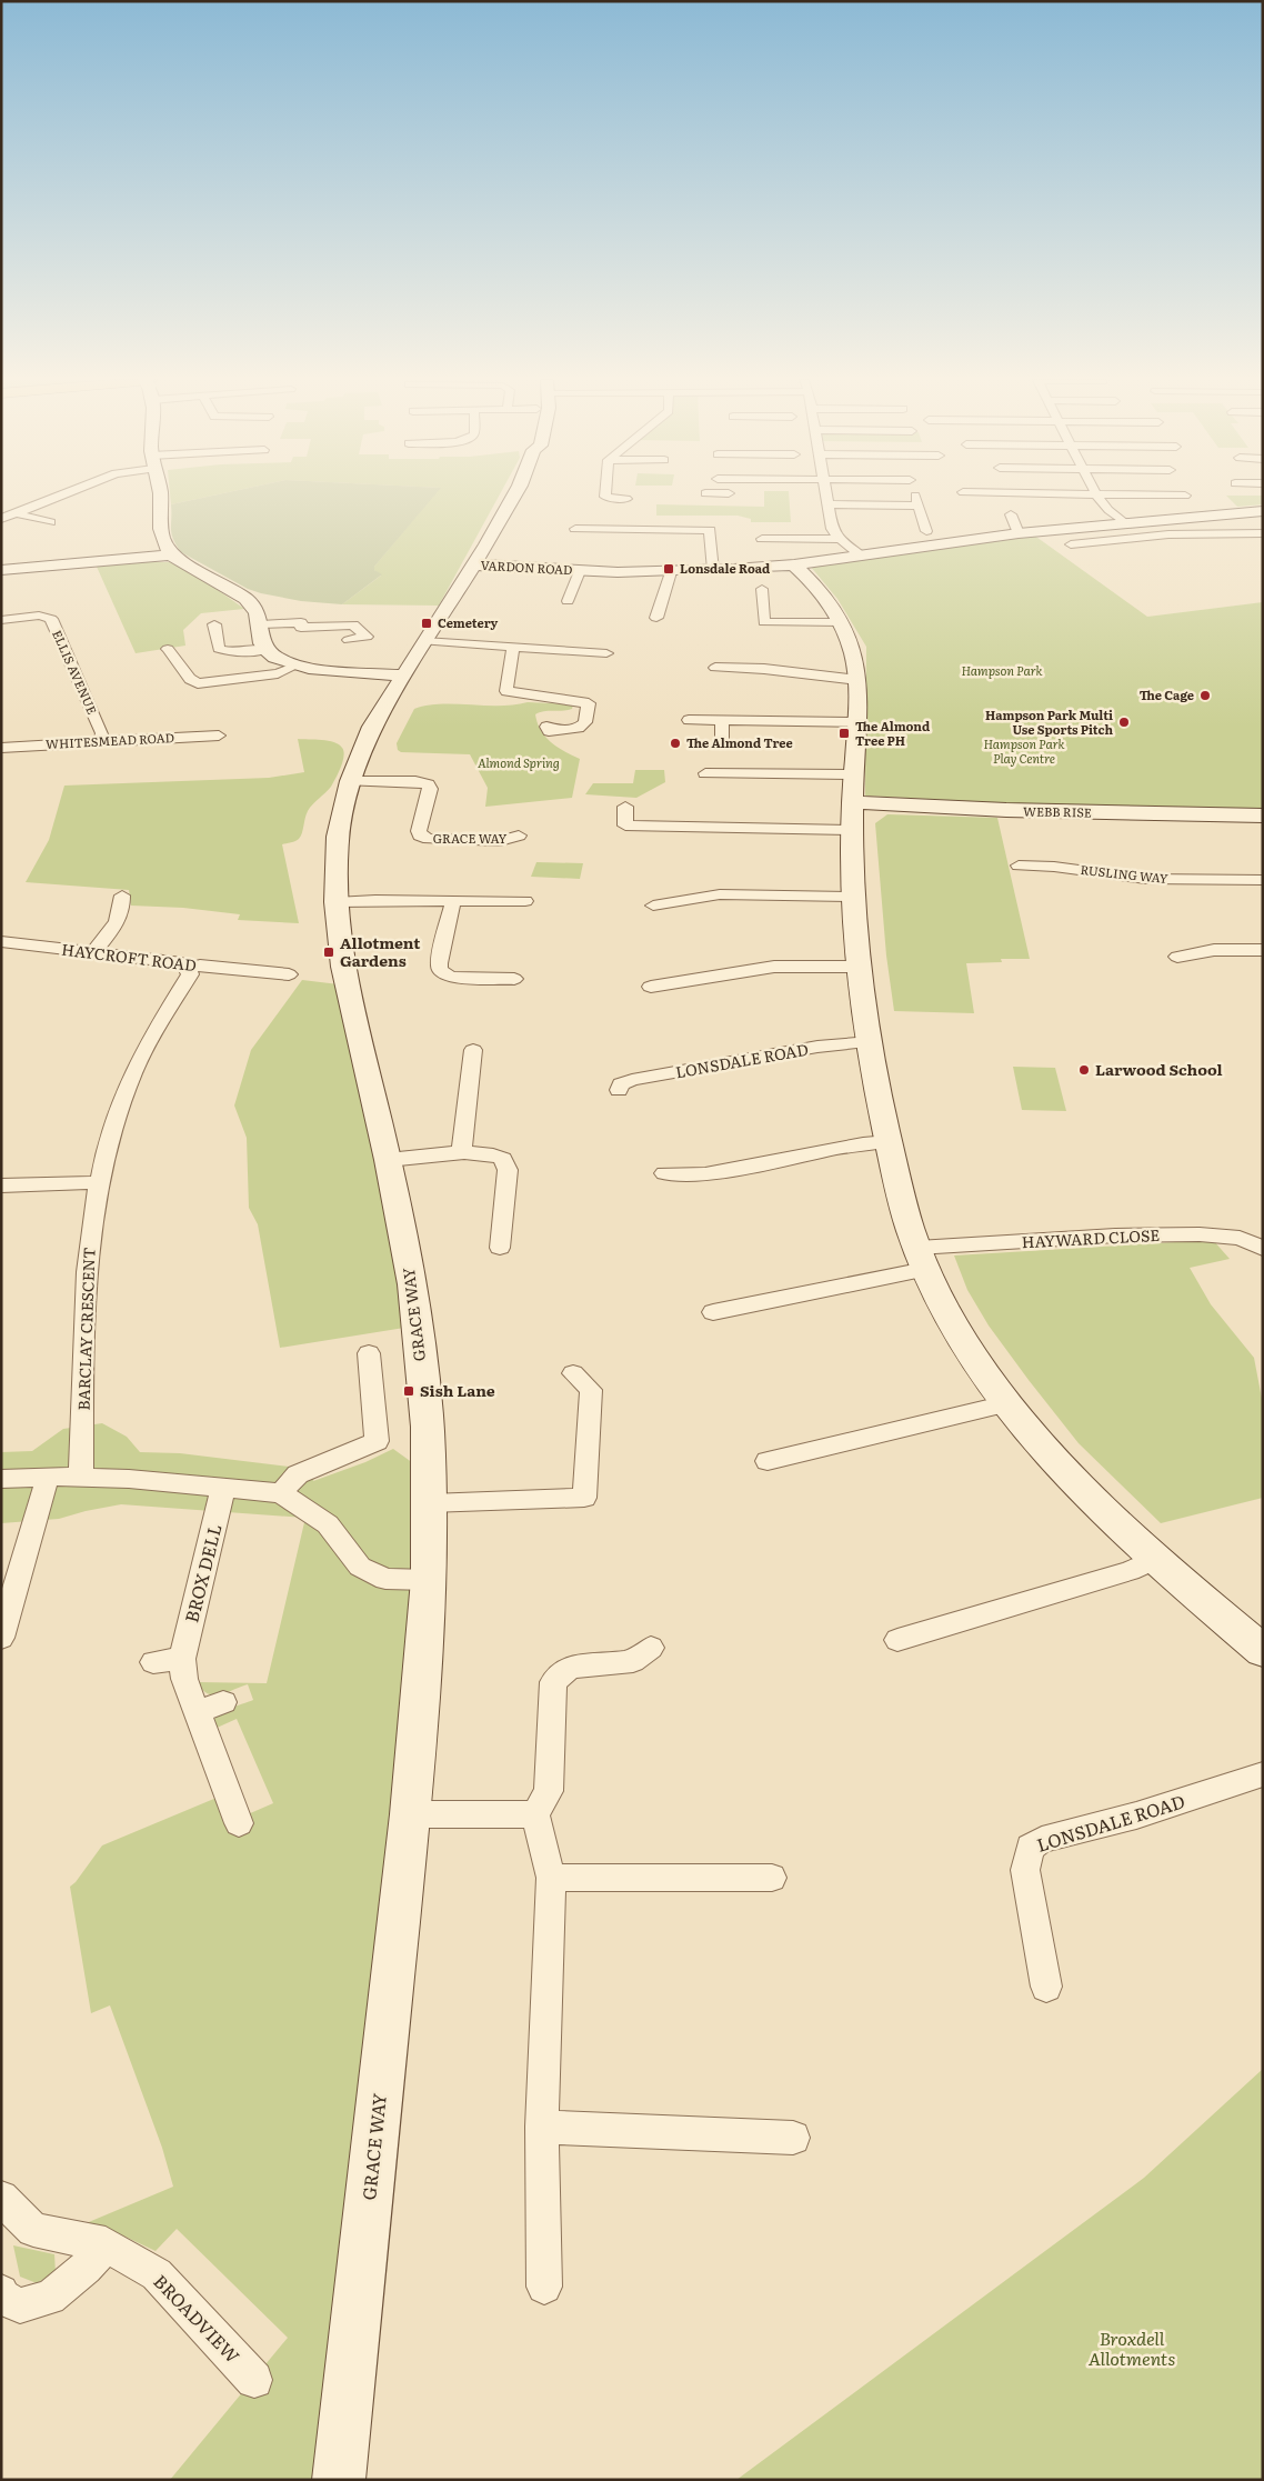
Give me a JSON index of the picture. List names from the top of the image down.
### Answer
{
  "streets": {
    "street": [
      "VARDON ROAD",
      "ELLIS AVENUE",
      "WHITESMEAD ROAD",
      "WEBB RISE",
      "GRACE WAY",
      "RUSLING WAY",
      "HAYCROFT ROAD",
      "LONSDALE ROAD",
      "HAYWARD CLOSE",
      "BARCLAY CRESCENT",
      "BROX DELL",
      "BROADVIEW"
    ]
  },
  "crossings": [
    ["VARDON ROAD", "GRACE WAY"],
    ["ELLIS AVENUE", "WHITESMEAD ROAD"],
    ["HAYCROFT ROAD", "BARCLAY CRESCENT"]
  ],
  "parks": [
    "Hampson Park",
    "Hampson Park Play Centre",
    "Almond Spring",
    "Broxdell Allotments"
  ],
  "places": {
    "transit": [
      "Lonsdale Road",
      "Cemetery",
      "The Almond Tree PH",
      "Allotment Gardens",
      "Sish Lane"
    ],
    "other": [
      "The Cage",
      "Hampson Park Multi Use Sports Pitch",
      "The Almond Tree",
      "Larwood School"
    ]
  }
}
